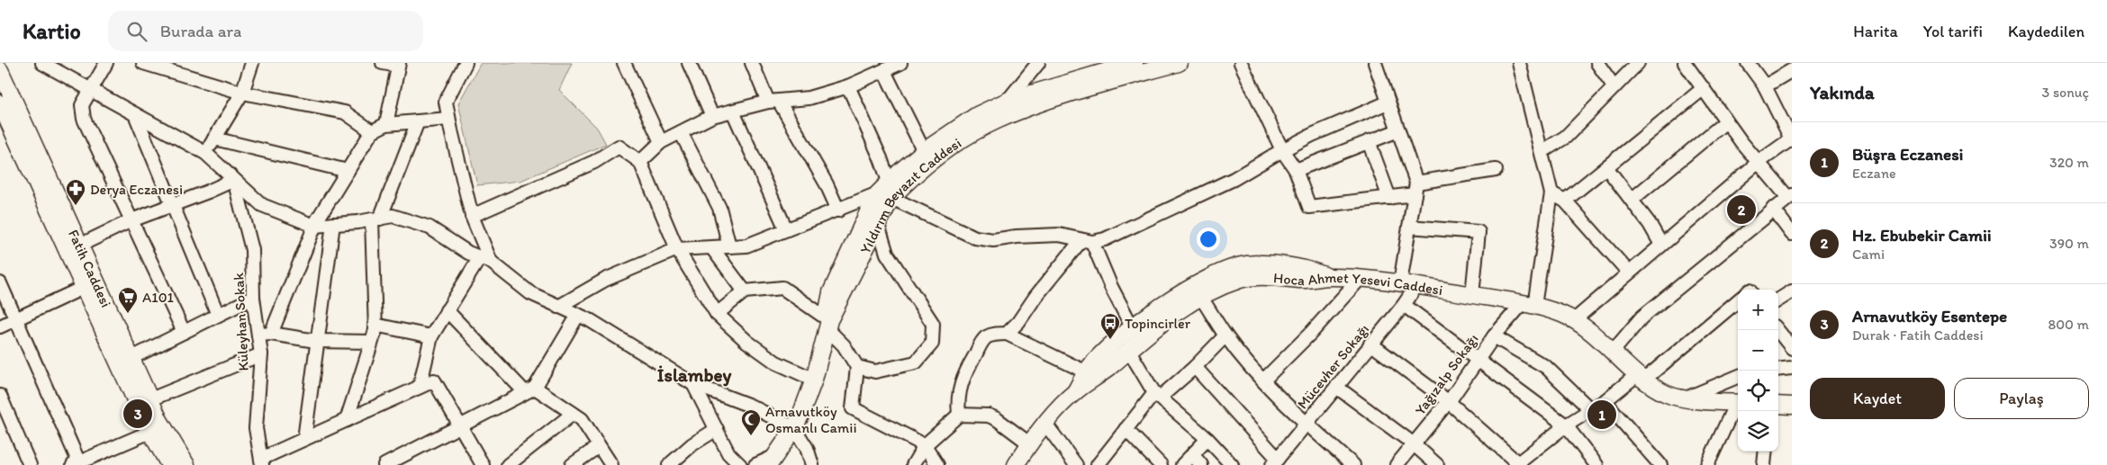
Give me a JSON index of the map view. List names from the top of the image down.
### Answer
{
  "streets": {
    "main road": ["Yıldırım Beyazıt Caddesi", "Fatih Caddesi", "Hoca Ahmet Yesevi Caddesi"],
    "street": ["Küleyhan Sokak", "Mücevher Sokağı", "Yağızalp Sokağı"]
  },
  "crossings": [
    ["Hoca Ahmet Yesevi Caddesi", "Mücevher Sokağı"],
    ["Hoca Ahmet Yesevi Caddesi", "Yağızalp Sokağı"]
  ],
  "districts": ["İslambey"],
  "places": {
    "pharmacy": ["Derya Eczanesi"],
    "supermarket": ["A101"],
    "bus stop": ["Topincirler"],
    "mosque": ["Arnavutköy Osmanlı Camii"]
  },
  "page": {
    "header": "Kartio",
    "search": "Burada ara",
    "nav": ["Harita", "Yol tarifi", "Kaydedilen"],
    "heading": ["Yakında", "3 sonuç"],
    "list": [
      {
        "mark": "1",
        "name": "Büşra Eczanesi",
        "note": "Eczane",
        "value": "320 m"
      },
      {
        "mark": "2",
        "name": "Hz. Ebubekir Camii",
        "note": "Cami",
        "value": "390 m"
      },
      {
        "mark": "3",
        "name": "Arnavutköy Esentepe",
        "note": "Durak · Fatih Caddesi",
        "value": "800 m"
      }
    ],
    "pins": ["2", "3", "1"],
    "map_buttons": ["+", "−"],
    "buttons": ["Kaydet", "Paylaş"]
  }
}
